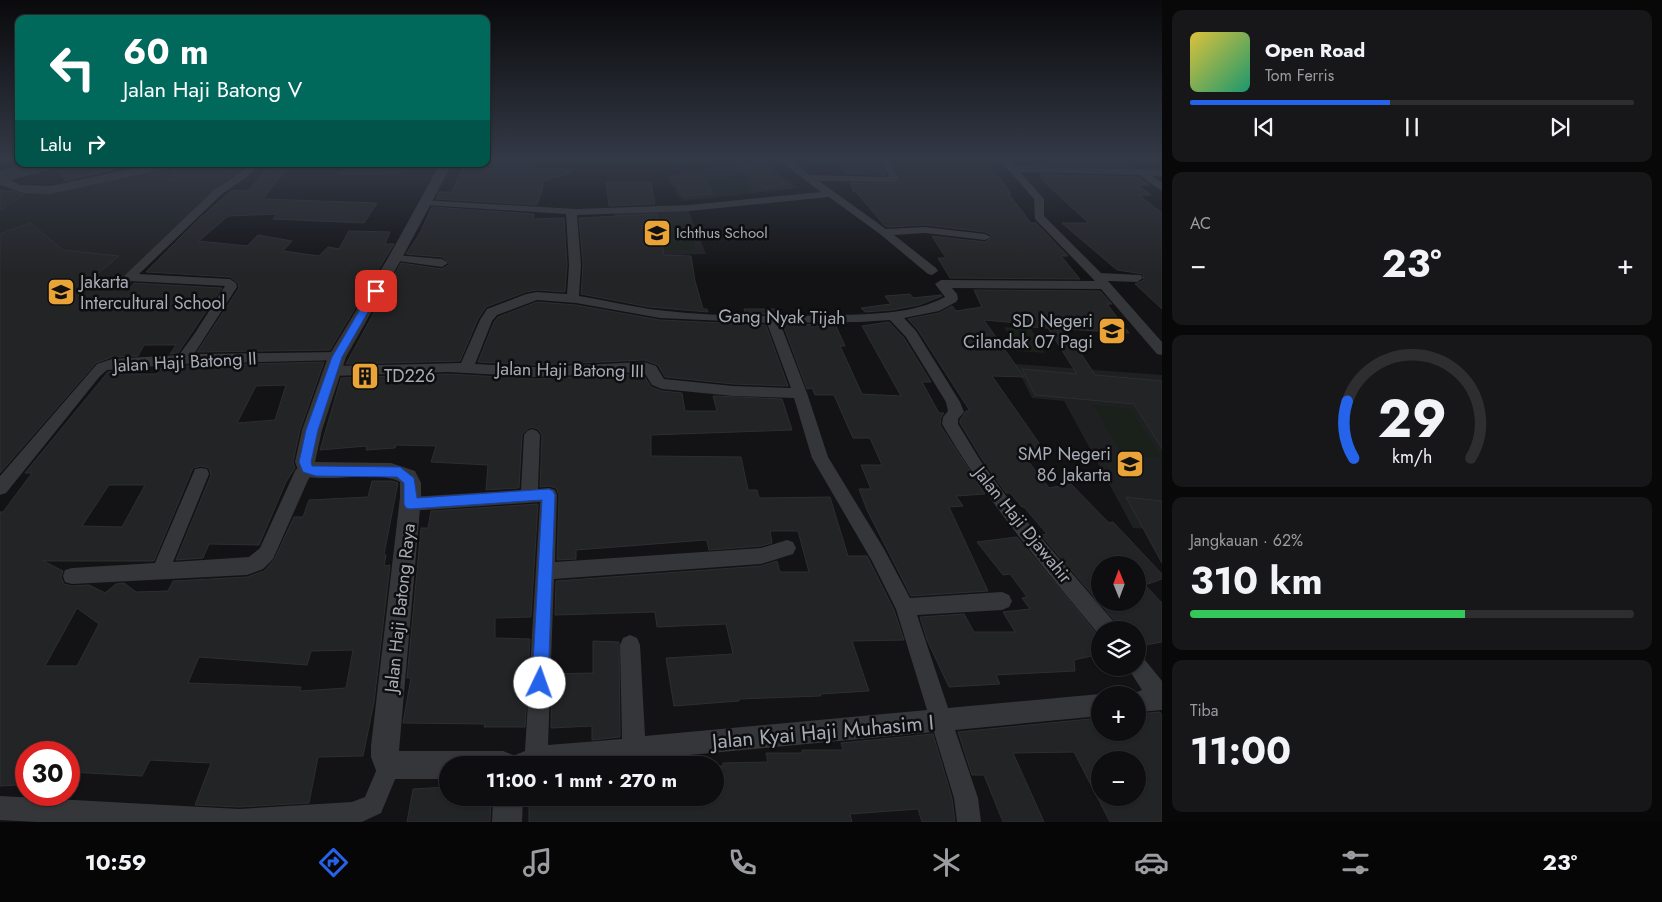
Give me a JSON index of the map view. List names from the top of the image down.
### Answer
{
  "streets": {
    "street": [
      "Gang Nyak Tijah",
      "Jalan Haji Batong II",
      "Jalan Haji Batong III",
      "Jalan Haji Djawahir",
      "Jalan Haji Batong Raya",
      "Jalan Kyai Haji Muhasim I"
    ]
  },
  "crossings": [
    ["Gang Nyak Tijah", "Jalan Haji Batong III"],
    ["Gang Nyak Tijah", "Jalan Haji Djawahir"],
    ["Jalan Haji Batong II", "Jalan Haji Batong III"]
  ],
  "places": {
    "school or university": [
      "Ichthus School",
      "Jakarta Intercultural School",
      "SD Negeri Cilandak 07 Pagi",
      "SMP Negeri 86 Jakarta"
    ],
    "building": ["TD226"]
  },
  "north": "top",
  "page": {
    "turn": ["60 m", "Jalan Haji Batong V"],
    "song": ["Open Road", "Tom Ferris"],
    "then": "Lalu",
    "tile": [
      "AC",
      ["Jangkauan · 62%", "310 km"],
      ["Tiba", "11:00"]
    ],
    "heat": ["−", "23°", "+"],
    "map_buttons": ["+", "−"],
    "limit": "30",
    "trip": "11:00 · 1 mnt · 270 m",
    "tabs": ["10:59", "23°"],
    "gauge": ["29", "km/h"]
  }
}
